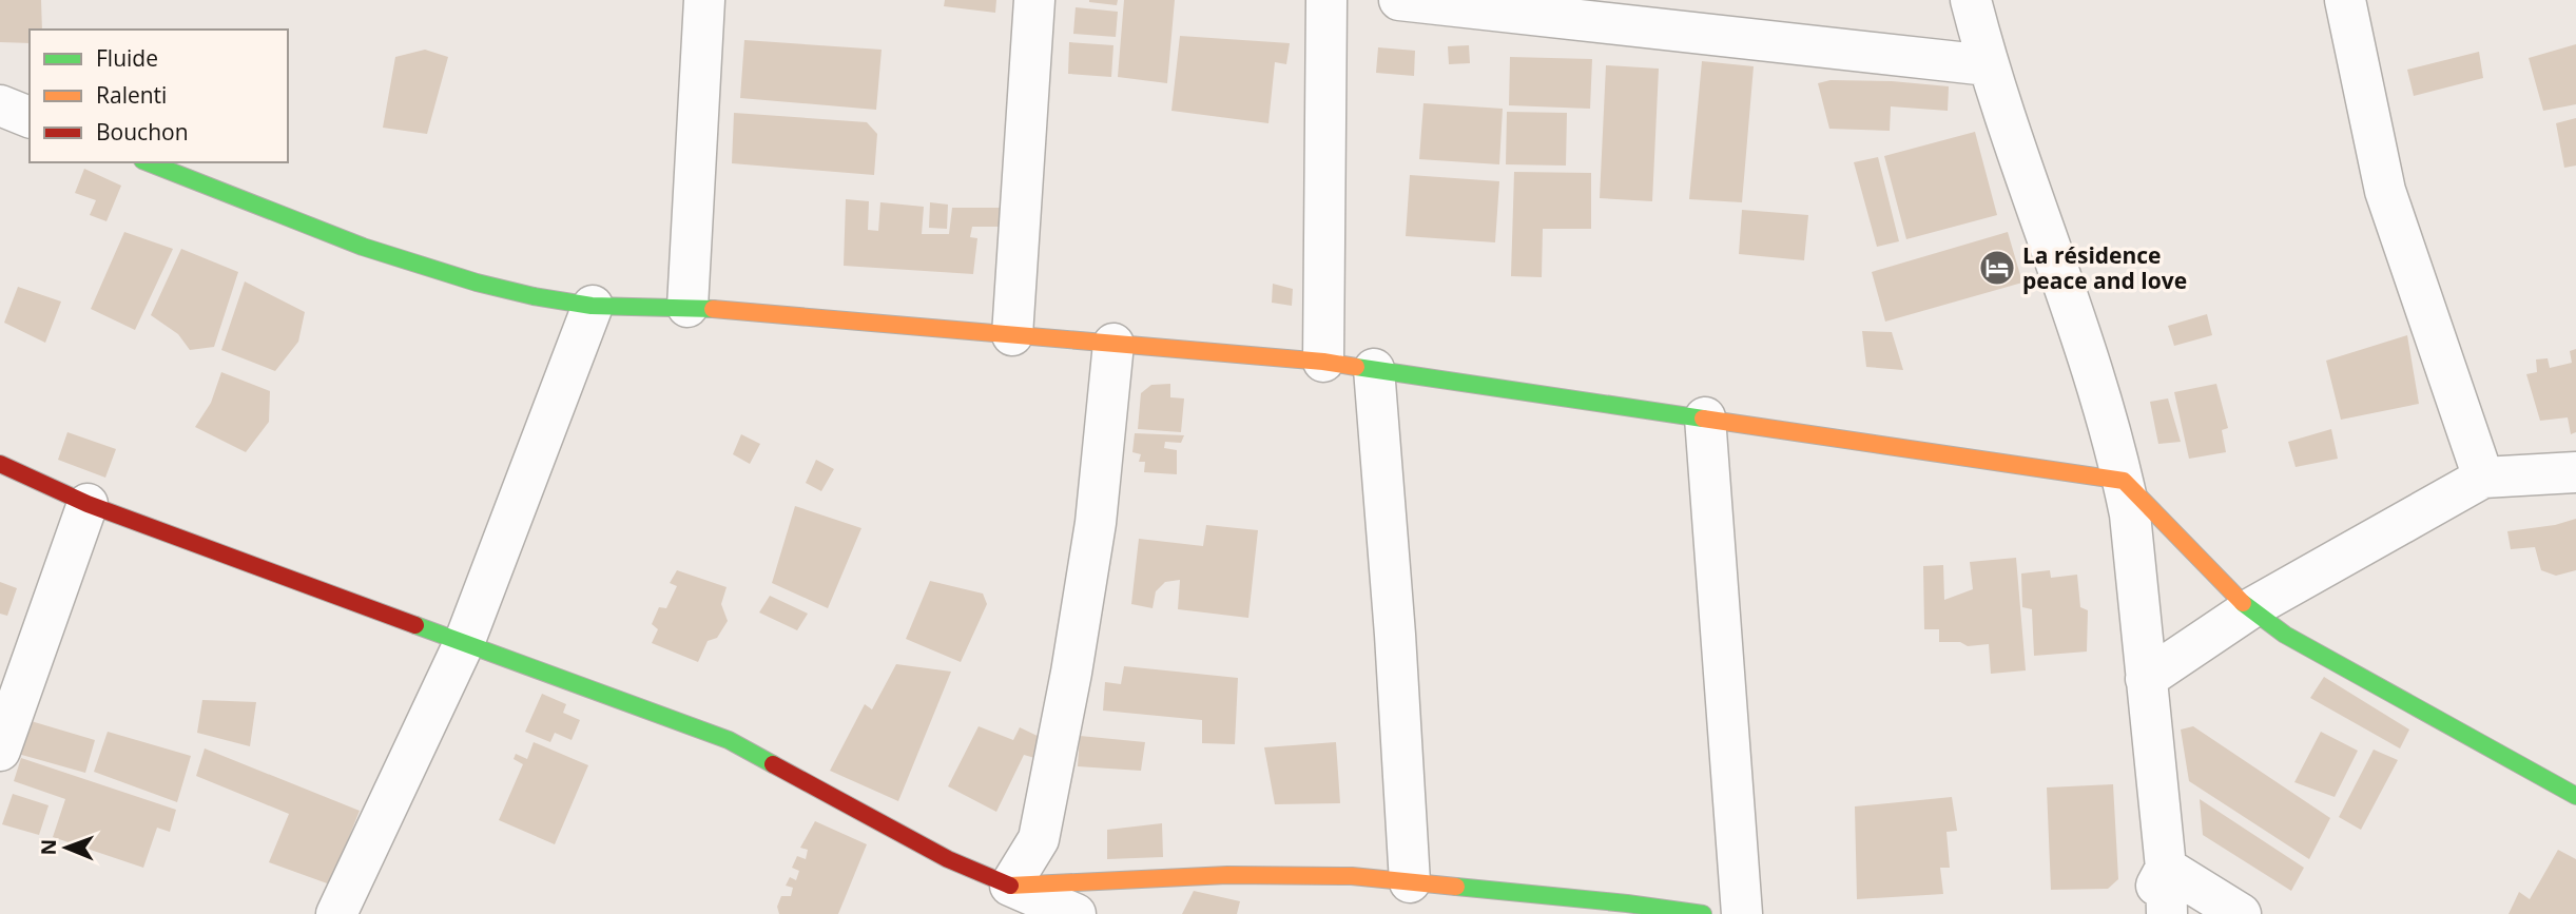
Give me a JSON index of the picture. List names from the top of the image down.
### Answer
{
  "places": {
    "hotel": ["La résidence peace and love"]
  },
  "legend": ["Fluide", "Ralenti", "Bouchon"],
  "north": "left"
}
